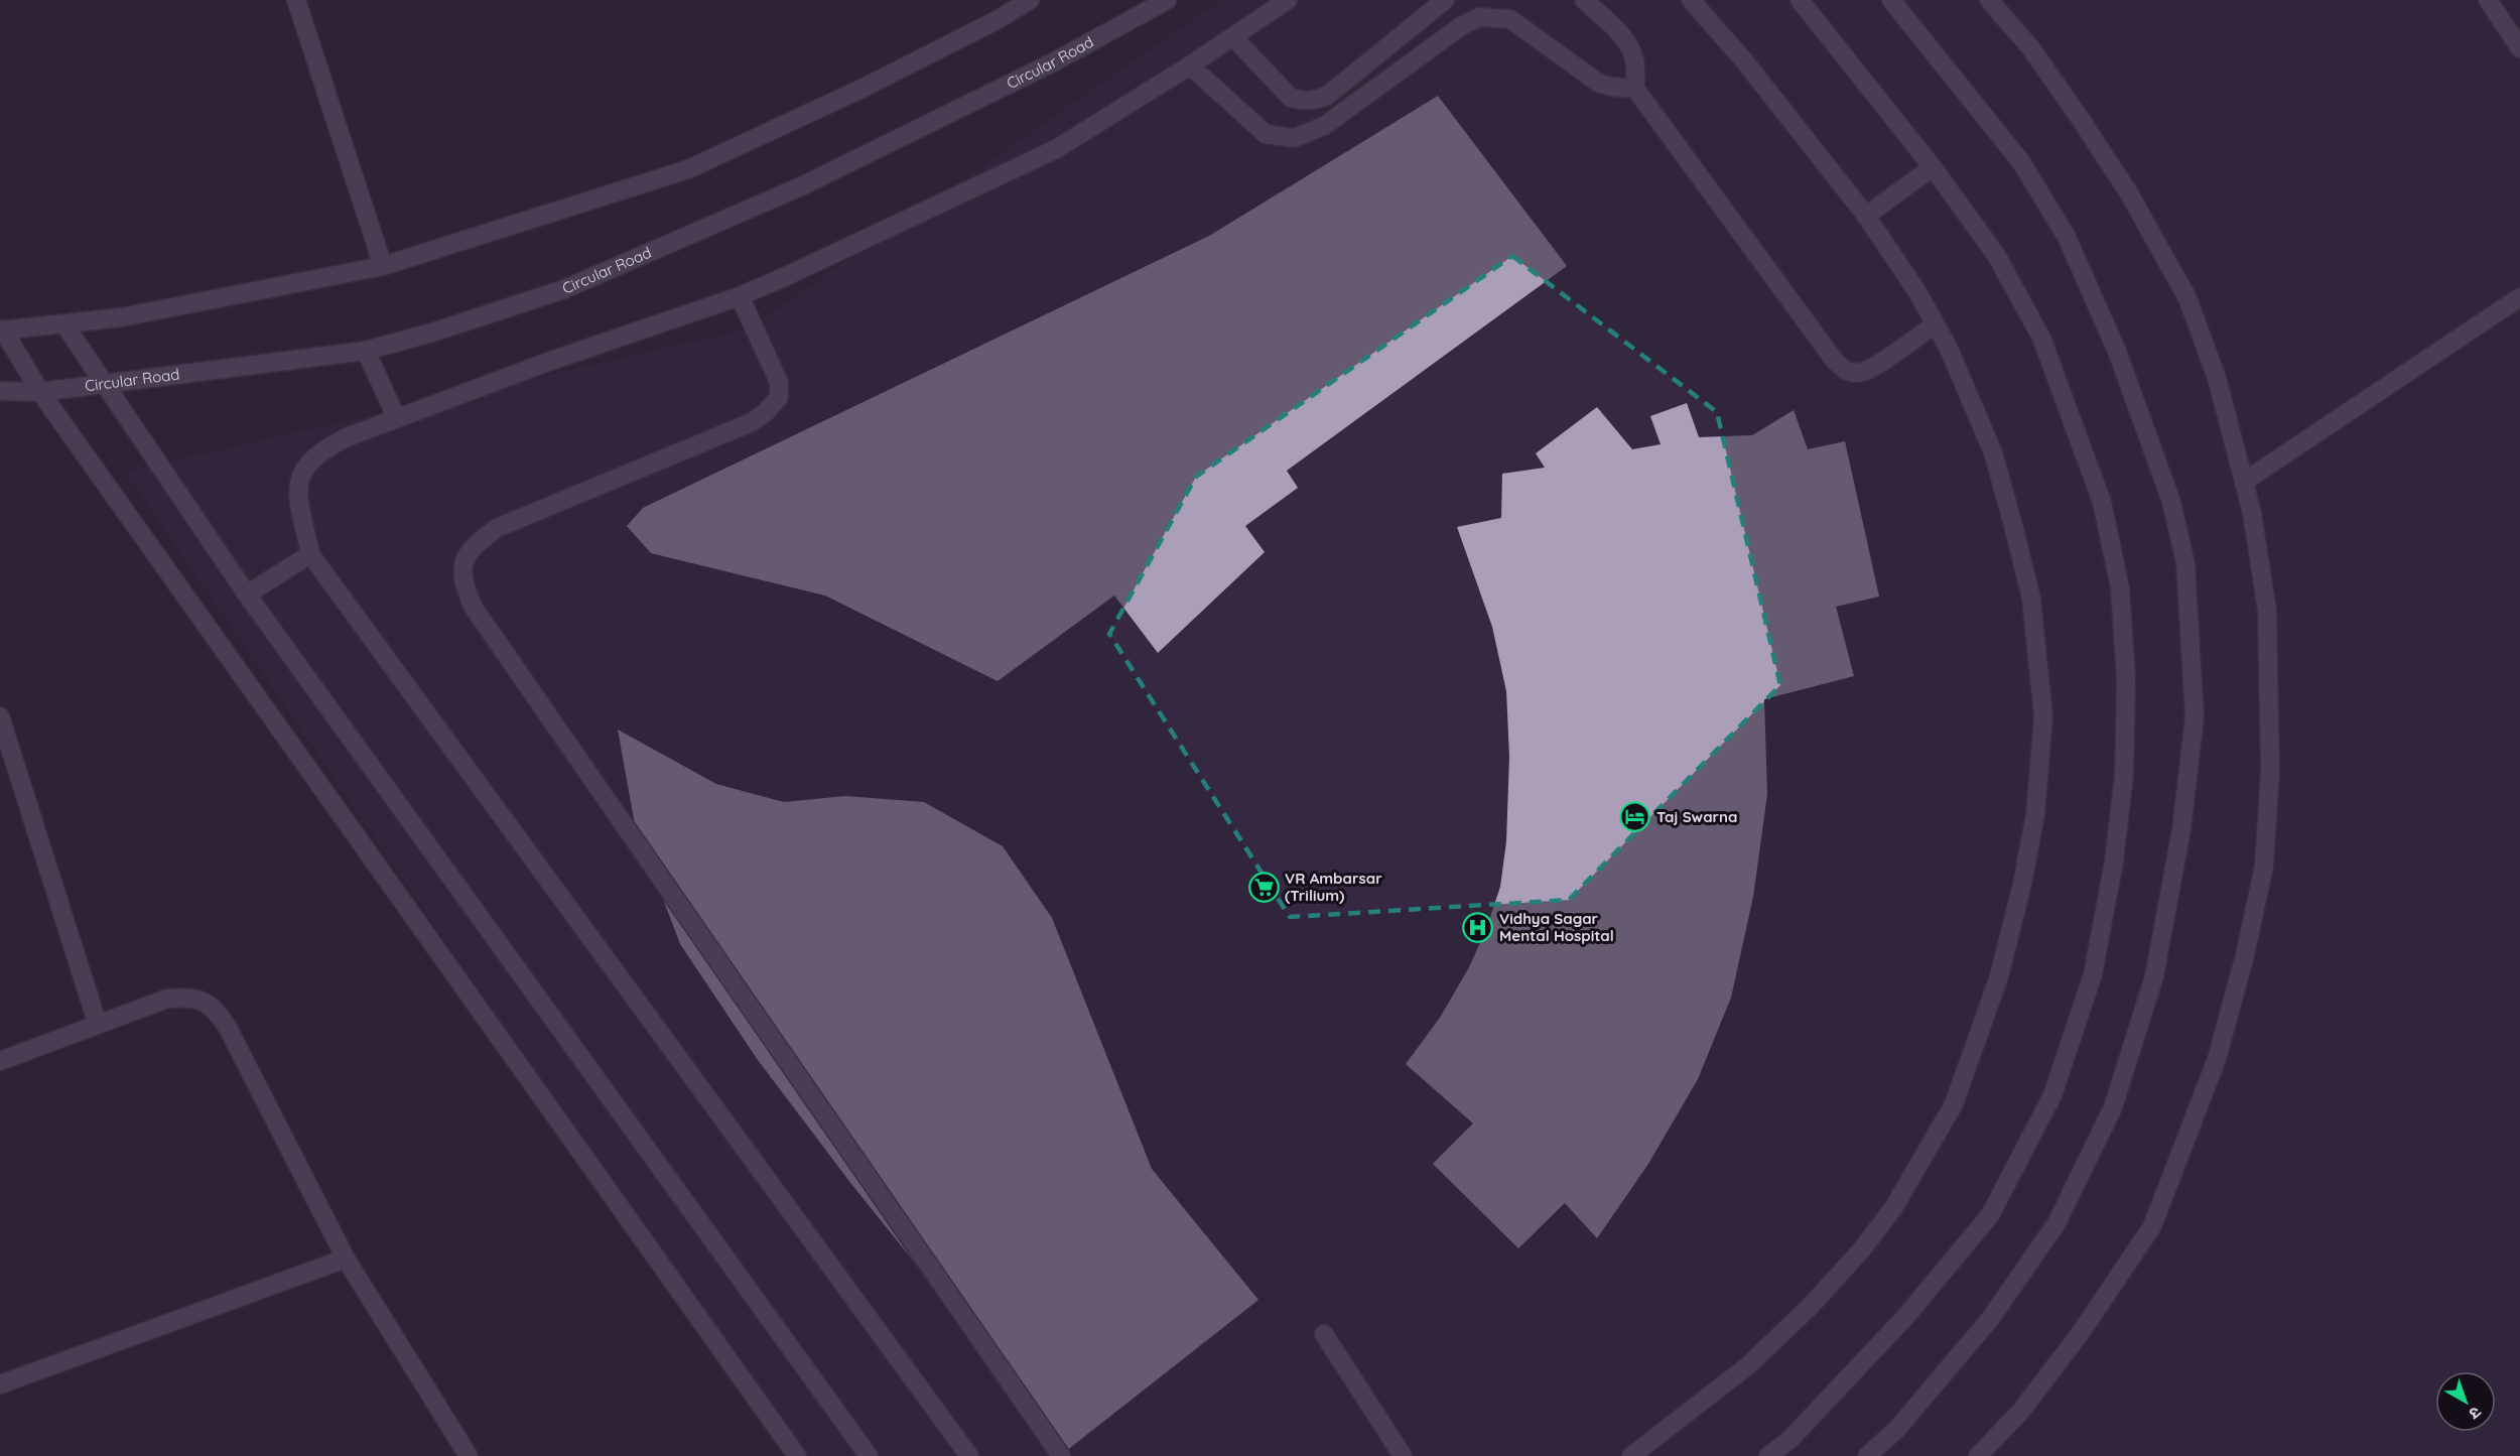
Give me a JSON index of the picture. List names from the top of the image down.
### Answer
{
  "streets": {
    "street": ["Circular Road"]
  },
  "places": {
    "hotel": ["Taj Swarna"],
    "supermarket": ["VR Ambarsar (Trilium)"],
    "hospital": ["Vidhya Sagar Mental Hospital"]
  },
  "north": "bottom right"
}
